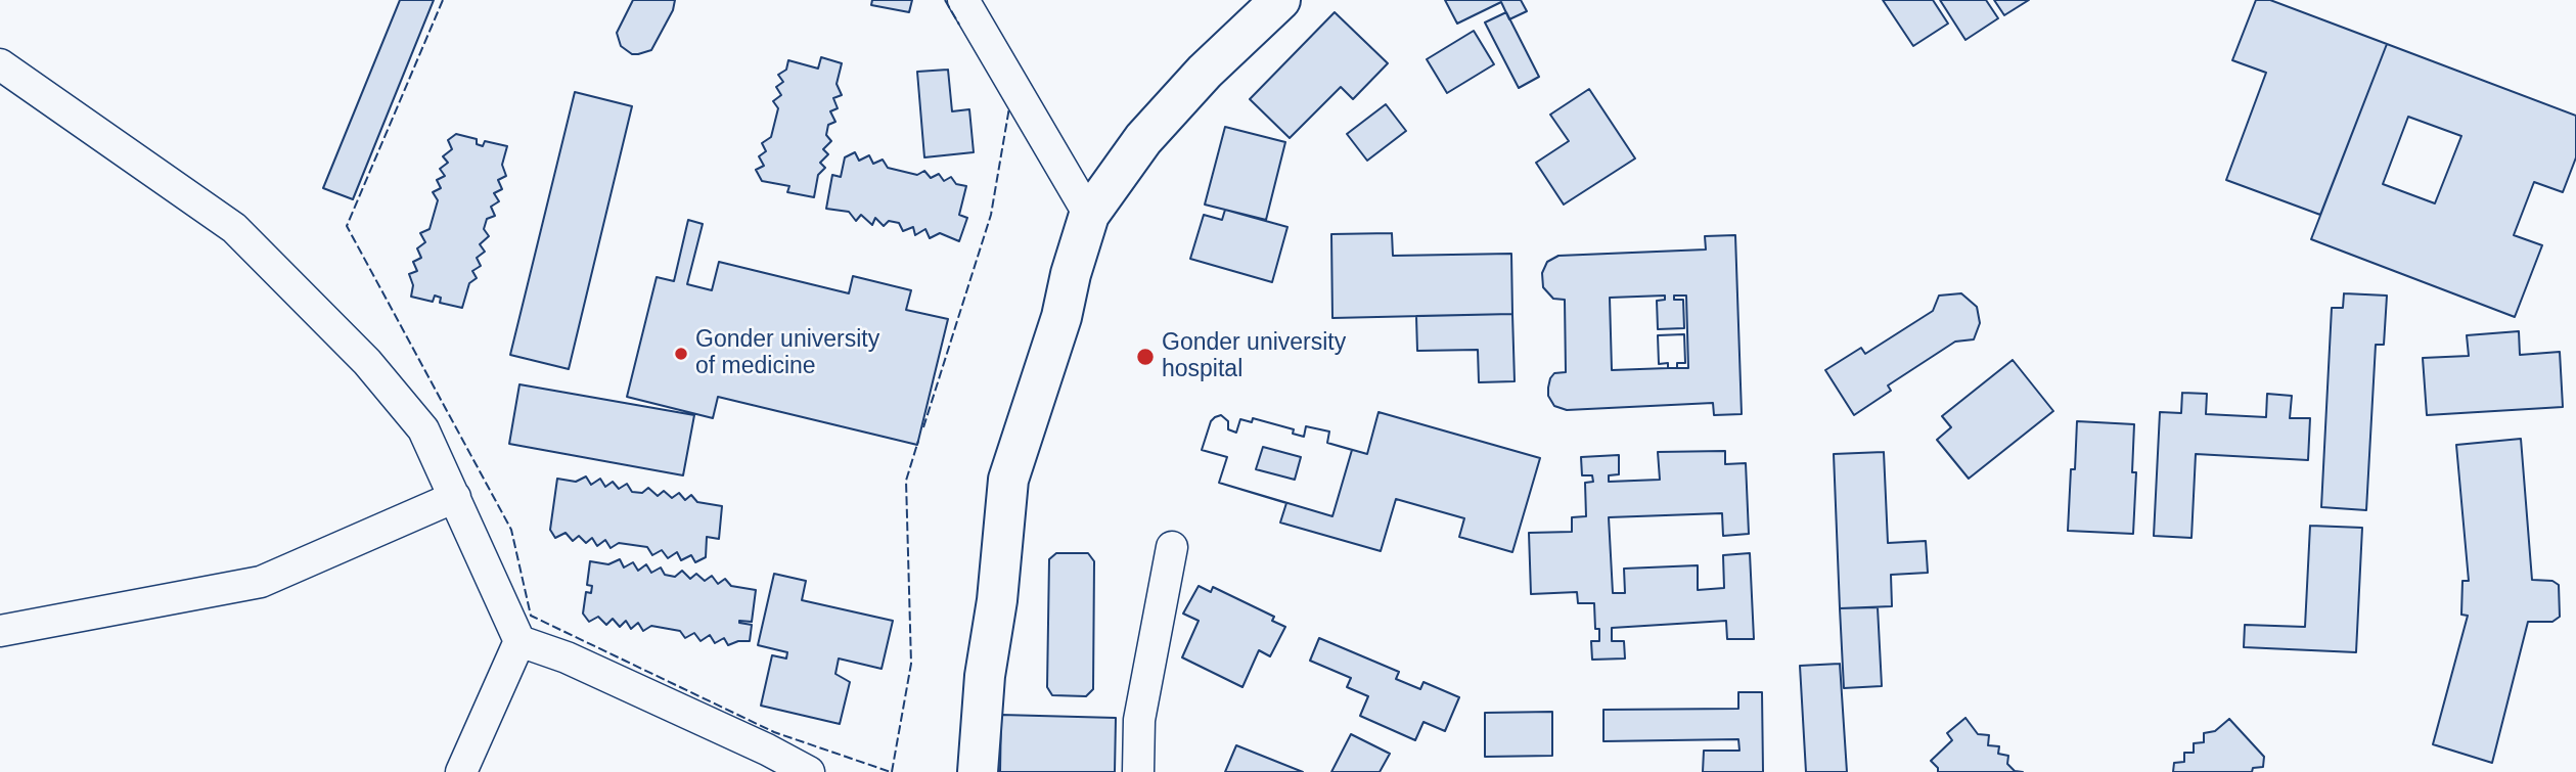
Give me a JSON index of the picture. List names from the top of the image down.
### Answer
{
  "places": ["Gonder university of medicine", "Gonder university hospital"]
}
